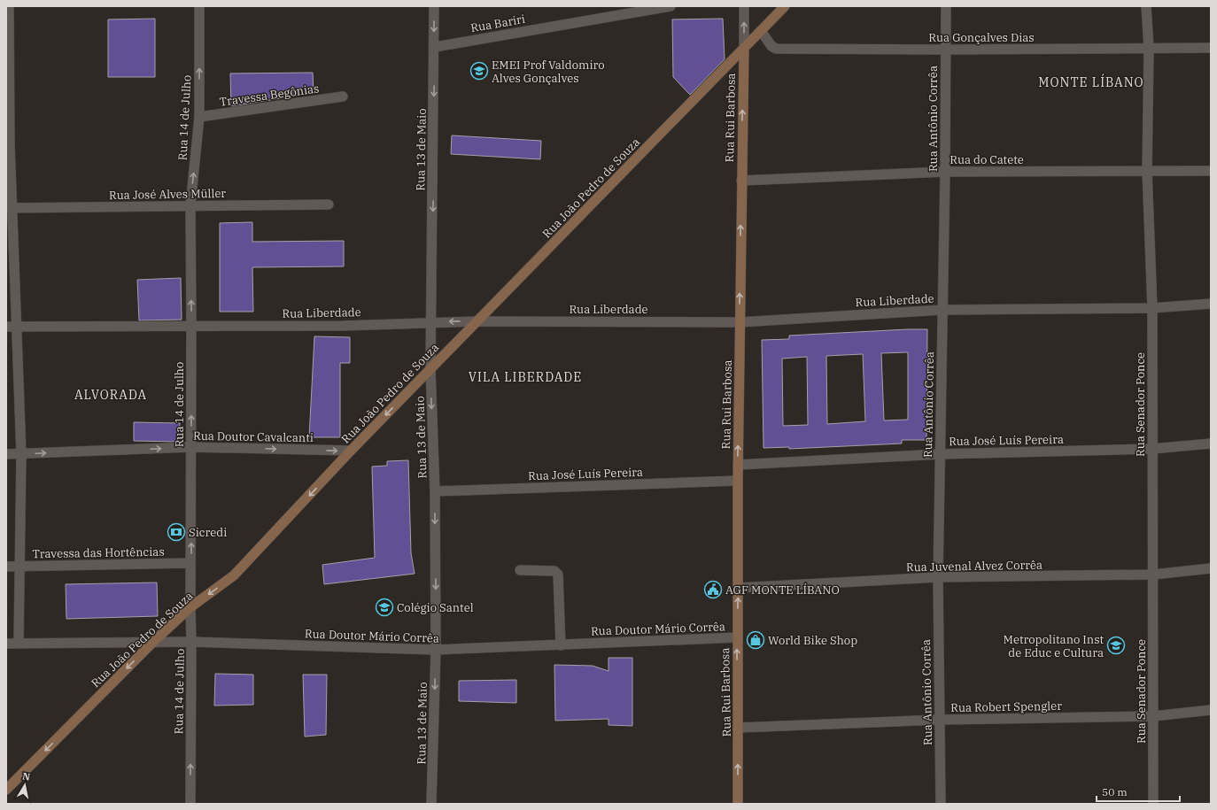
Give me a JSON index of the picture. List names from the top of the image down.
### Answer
{
  "streets": {
    "main road": ["Rua Rui Barbosa", "Rua João Pedro de Souza"],
    "street": [
      "Rua Bariri",
      "Rua Gonçalves Dias",
      "Travessa Begônias",
      "Rua 14 de Julho",
      "Rua Antônio Corrêa",
      "Rua 13 de Maio",
      "Rua do Catete",
      "Rua José Alves Müller",
      "Rua Liberdade",
      "Rua Senador Ponce",
      "Rua Doutor Cavalcanti",
      "Rua José Luís Pereira",
      "Travessa das Hortências",
      "Rua Juvenal Alvez Corrêa",
      "Rua Doutor Mário Corrêa",
      "Rua Robert Spengler"
    ]
  },
  "crossings": [
    ["Rua Bariri", "Rua 13 de Maio"],
    ["Rua Gonçalves Dias", "Rua Antônio Corrêa"],
    ["Rua Gonçalves Dias", "Rua João Pedro de Souza"],
    ["Rua Gonçalves Dias", "Rua Senador Ponce"],
    ["Travessa Begônias", "Rua 14 de Julho"],
    ["Rua 14 de Julho", "Rua João Pedro de Souza"],
    ["Rua 14 de Julho", "Rua José Alves Müller"],
    ["Rua 14 de Julho", "Rua Liberdade"],
    ["Rua 14 de Julho", "Rua Doutor Cavalcanti"],
    ["Rua 14 de Julho", "Travessa das Hortências"],
    ["Rua 14 de Julho", "Rua Doutor Mário Corrêa"],
    ["Rua Rui Barbosa", "Rua do Catete"],
    ["Rua Rui Barbosa", "Rua João Pedro de Souza"],
    ["Rua Rui Barbosa", "Rua Liberdade"],
    ["Rua Rui Barbosa", "Rua José Luís Pereira"],
    ["Rua Rui Barbosa", "Rua Juvenal Alvez Corrêa"],
    ["Rua Rui Barbosa", "Rua Doutor Mário Corrêa"],
    ["Rua Rui Barbosa", "Rua Robert Spengler"],
    ["Rua Antônio Corrêa", "Rua do Catete"],
    ["Rua Antônio Corrêa", "Rua Liberdade"],
    ["Rua Antônio Corrêa", "Rua José Luís Pereira"],
    ["Rua Antônio Corrêa", "Rua Juvenal Alvez Corrêa"],
    ["Rua Antônio Corrêa", "Rua Robert Spengler"],
    ["Rua 13 de Maio", "Rua João Pedro de Souza"],
    ["Rua 13 de Maio", "Rua Liberdade"],
    ["Rua 13 de Maio", "Rua José Luís Pereira"],
    ["Rua 13 de Maio", "Rua Doutor Mário Corrêa"],
    ["Rua do Catete", "Rua Senador Ponce"],
    ["Rua João Pedro de Souza", "Rua Liberdade"],
    ["Rua João Pedro de Souza", "Rua Doutor Cavalcanti"],
    ["Rua João Pedro de Souza", "Rua Doutor Mário Corrêa"],
    ["Rua Liberdade", "Rua Senador Ponce"],
    ["Rua Senador Ponce", "Rua José Luís Pereira"],
    ["Rua Senador Ponce", "Rua Juvenal Alvez Corrêa"],
    ["Rua Senador Ponce", "Rua Robert Spengler"]
  ],
  "one_way": [
    "Rua 14 de Julho",
    "Rua Rui Barbosa",
    "Rua 13 de Maio",
    "Rua João Pedro de Souza",
    "Rua Doutor Cavalcanti"
  ],
  "districts": ["MONTE LÍBANO", "VILA LIBERDADE", "ALVORADA"],
  "places": {
    "school or university": ["EMEI Prof Valdomiro Alves Gonçalves", "Colégio Santel", "Metropolitano Inst de Educ e Cultura"],
    "bank": ["Sicredi"],
    "public building": ["AGF MONTE LÍBANO"],
    "shop": ["World Bike Shop"]
  },
  "scale_bar": "50 m",
  "north": "top"
}
